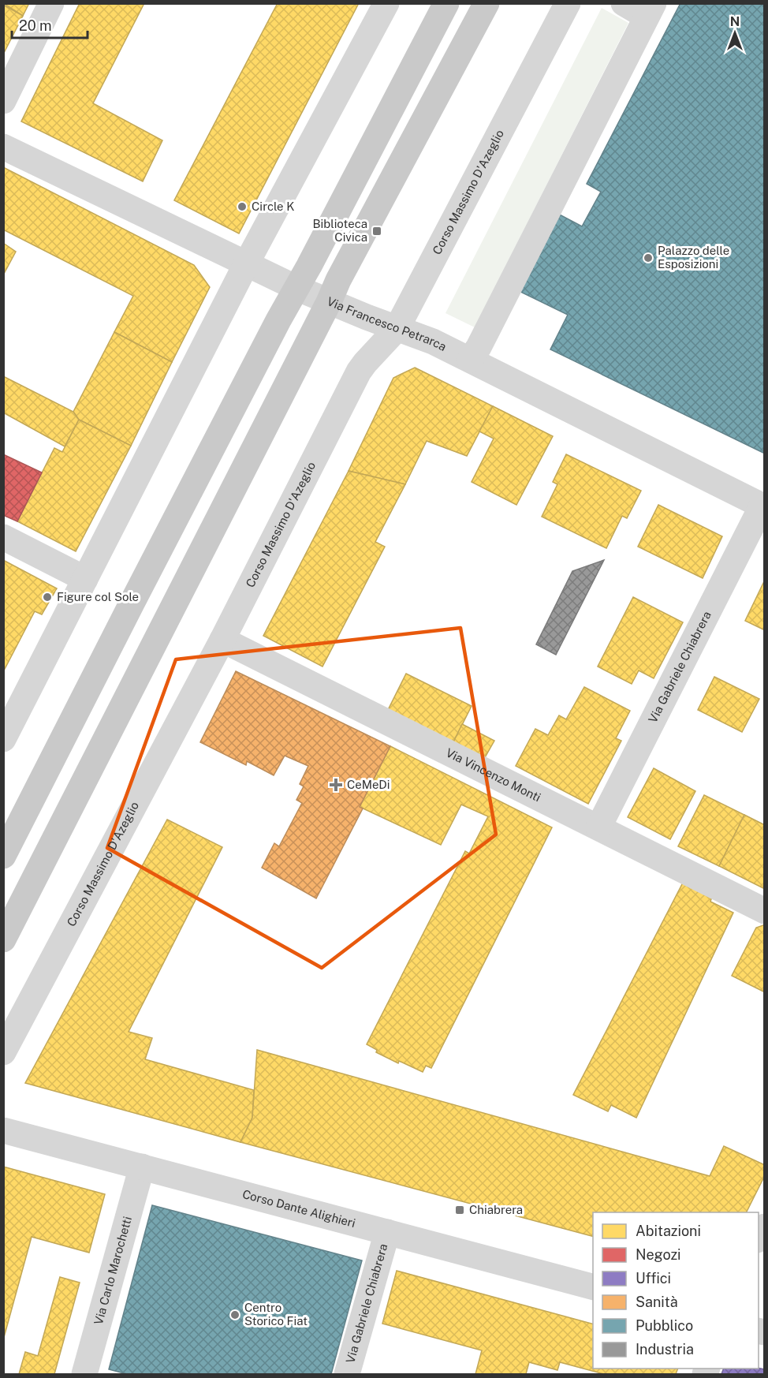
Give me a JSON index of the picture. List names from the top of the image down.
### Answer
{
  "streets": {
    "street": [
      "Corso Massimo D'Azeglio",
      "Via Francesco Petrarca",
      "Via Gabriele Chiabrera",
      "Via Vincenzo Monti",
      "Corso Dante Alighieri",
      "Via Carlo Marochetti"
    ]
  },
  "crossings": [
    ["Corso Massimo D'Azeglio", "Via Francesco Petrarca"],
    ["Corso Massimo D'Azeglio", "Via Vincenzo Monti"],
    ["Via Francesco Petrarca", "Via Gabriele Chiabrera"],
    ["Via Gabriele Chiabrera", "Via Vincenzo Monti"],
    ["Via Gabriele Chiabrera", "Corso Dante Alighieri"],
    ["Corso Dante Alighieri", "Via Carlo Marochetti"]
  ],
  "places": {
    "other": [
      "Circle K",
      "Palazzo delle Esposizioni",
      "Figure col Sole",
      "Centro Storico Fiat"
    ],
    "transit": ["Biblioteca Civica", "Chiabrera"],
    "health": ["CeMeDi"]
  },
  "legend": [
    "Abitazioni",
    "Negozi",
    "Uffici",
    "Sanità",
    "Pubblico",
    "Industria"
  ],
  "scale_bar": "20 m",
  "north": "top"
}
